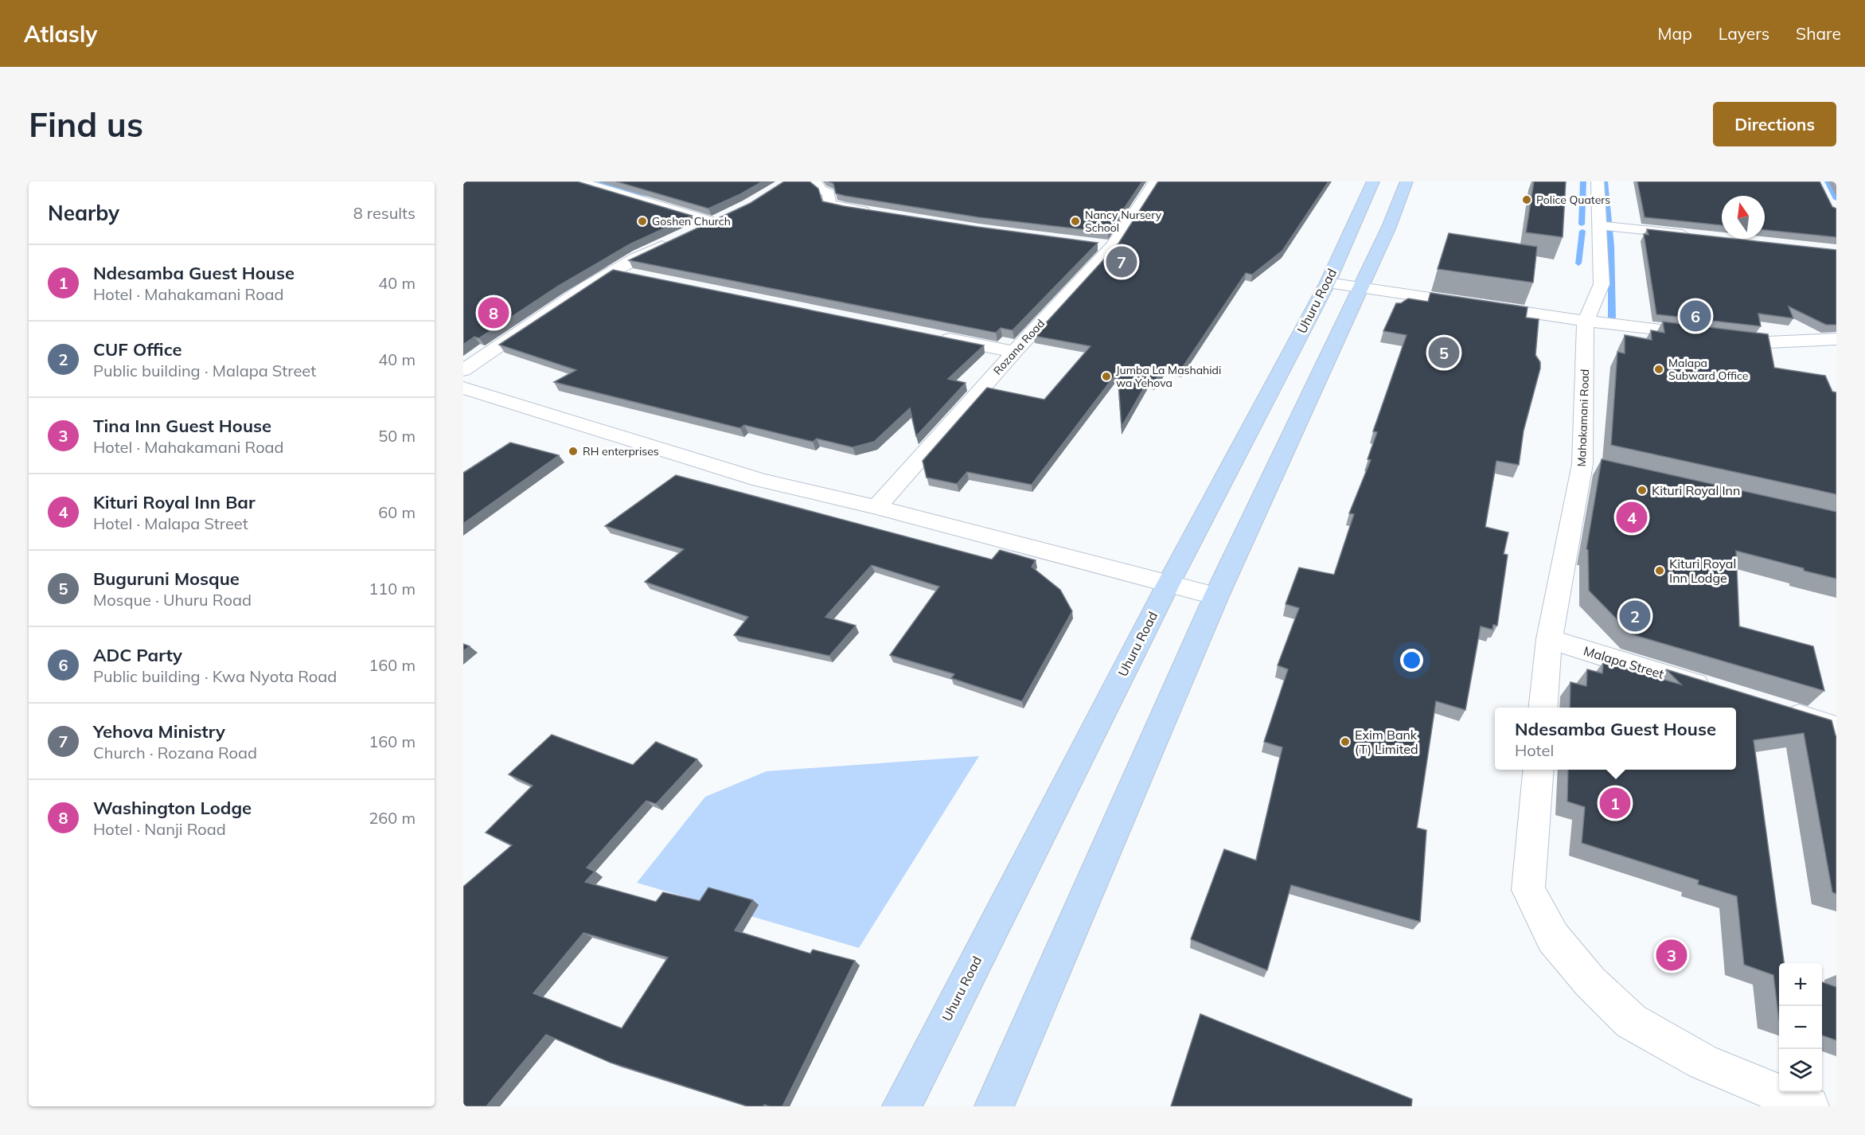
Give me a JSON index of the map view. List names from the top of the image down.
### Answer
{
  "streets": {
    "main road": ["Uhuru Road"],
    "street": ["Rozana Road", "Mahakamani Road", "Malapa Street"]
  },
  "crossings": [
    ["Mahakamani Road", "Malapa Street"]
  ],
  "places": [
    "Police Quaters",
    "Goshen Church",
    "Nancy Nursery School",
    "Malapa Subward Office",
    "Jumba La Mashahidi wa Yehova",
    "RH enterprises",
    "Kituri Royal Inn",
    "Kituri Royal Inn Lodge",
    "Exim Bank (T) Limited"
  ],
  "north": "top",
  "page": {
    "header": "Atlasly",
    "nav": ["Map", "Layers", "Share"],
    "buttons": "Directions",
    "title": "Find us",
    "heading": ["Nearby", "8 results"],
    "list": [
      {
        "mark": "1",
        "name": "Ndesamba Guest House",
        "note": "Hotel · Mahakamani Road",
        "value": "40 m"
      },
      {
        "mark": "2",
        "name": "CUF Office",
        "note": "Public building · Malapa Street",
        "value": "40 m"
      },
      {
        "mark": "3",
        "name": "Tina Inn Guest House",
        "note": "Hotel · Mahakamani Road",
        "value": "50 m"
      },
      {
        "mark": "4",
        "name": "Kituri Royal Inn Bar",
        "note": "Hotel · Malapa Street",
        "value": "60 m"
      },
      {
        "mark": "5",
        "name": "Buguruni Mosque",
        "note": "Mosque · Uhuru Road",
        "value": "110 m"
      },
      {
        "mark": "6",
        "name": "ADC Party",
        "note": "Public building · Kwa Nyota Road",
        "value": "160 m"
      },
      {
        "mark": "7",
        "name": "Yehova Ministry",
        "note": "Church · Rozana Road",
        "value": "160 m"
      },
      {
        "mark": "8",
        "name": "Washington Lodge",
        "note": "Hotel · Nanji Road",
        "value": "260 m"
      }
    ],
    "pins": [
      "7",
      "8",
      "6",
      "5",
      "4",
      "2",
      "1",
      "3"
    ],
    "popup": ["Ndesamba Guest House", "Hotel"],
    "map_buttons": ["+", "−"]
  }
}
